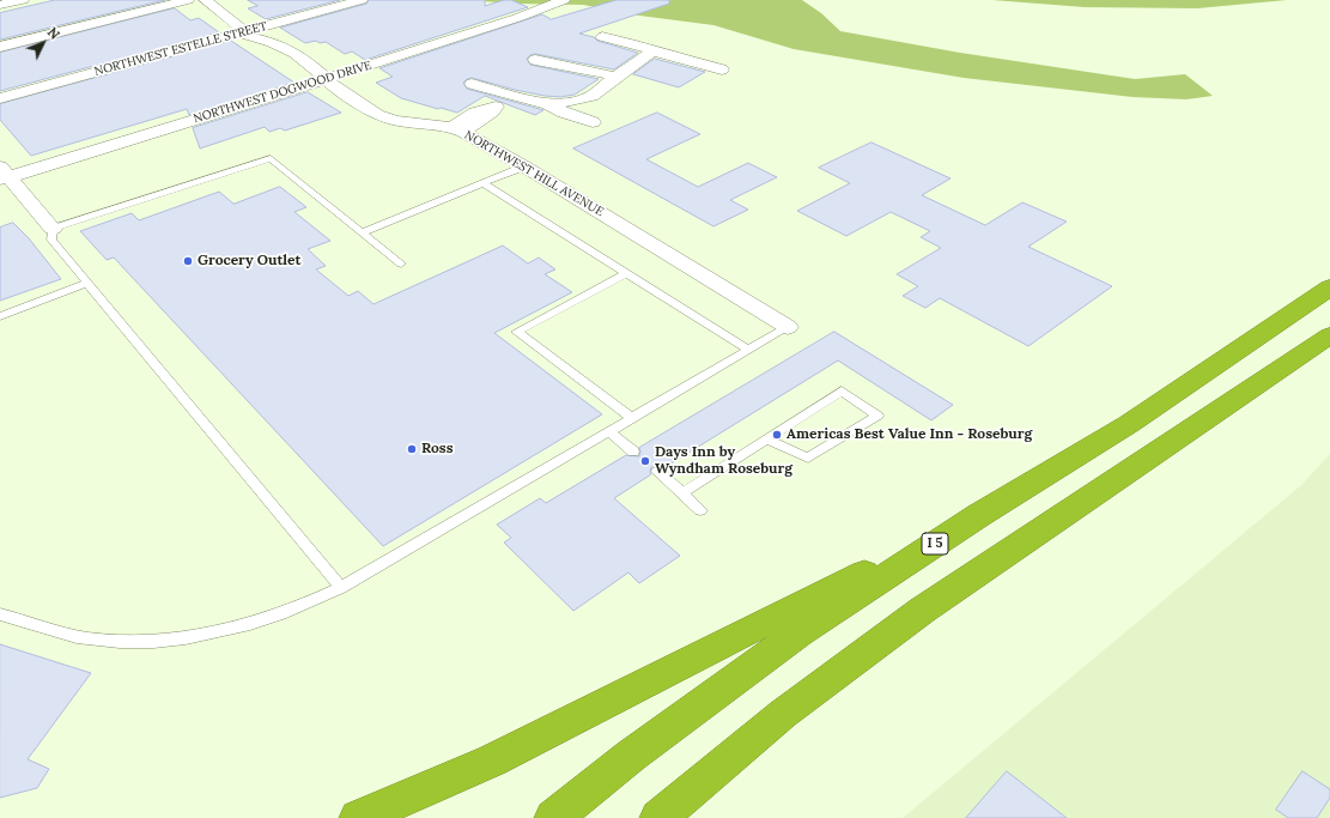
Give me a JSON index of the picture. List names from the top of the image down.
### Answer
{
  "streets": {
    "highway": ["I 5"],
    "street": ["NORTHWEST ESTELLE STREET", "NORTHWEST DOGWOOD DRIVE", "NORTHWEST HILL AVENUE"]
  },
  "crossings": [
    ["NORTHWEST ESTELLE STREET", "NORTHWEST HILL AVENUE"],
    ["NORTHWEST DOGWOOD DRIVE", "NORTHWEST HILL AVENUE"]
  ],
  "places": [
    "Grocery Outlet",
    "Americas Best Value Inn - Roseburg",
    "Ross",
    "Days Inn by Wyndham Roseburg"
  ],
  "north": "top right"
}
